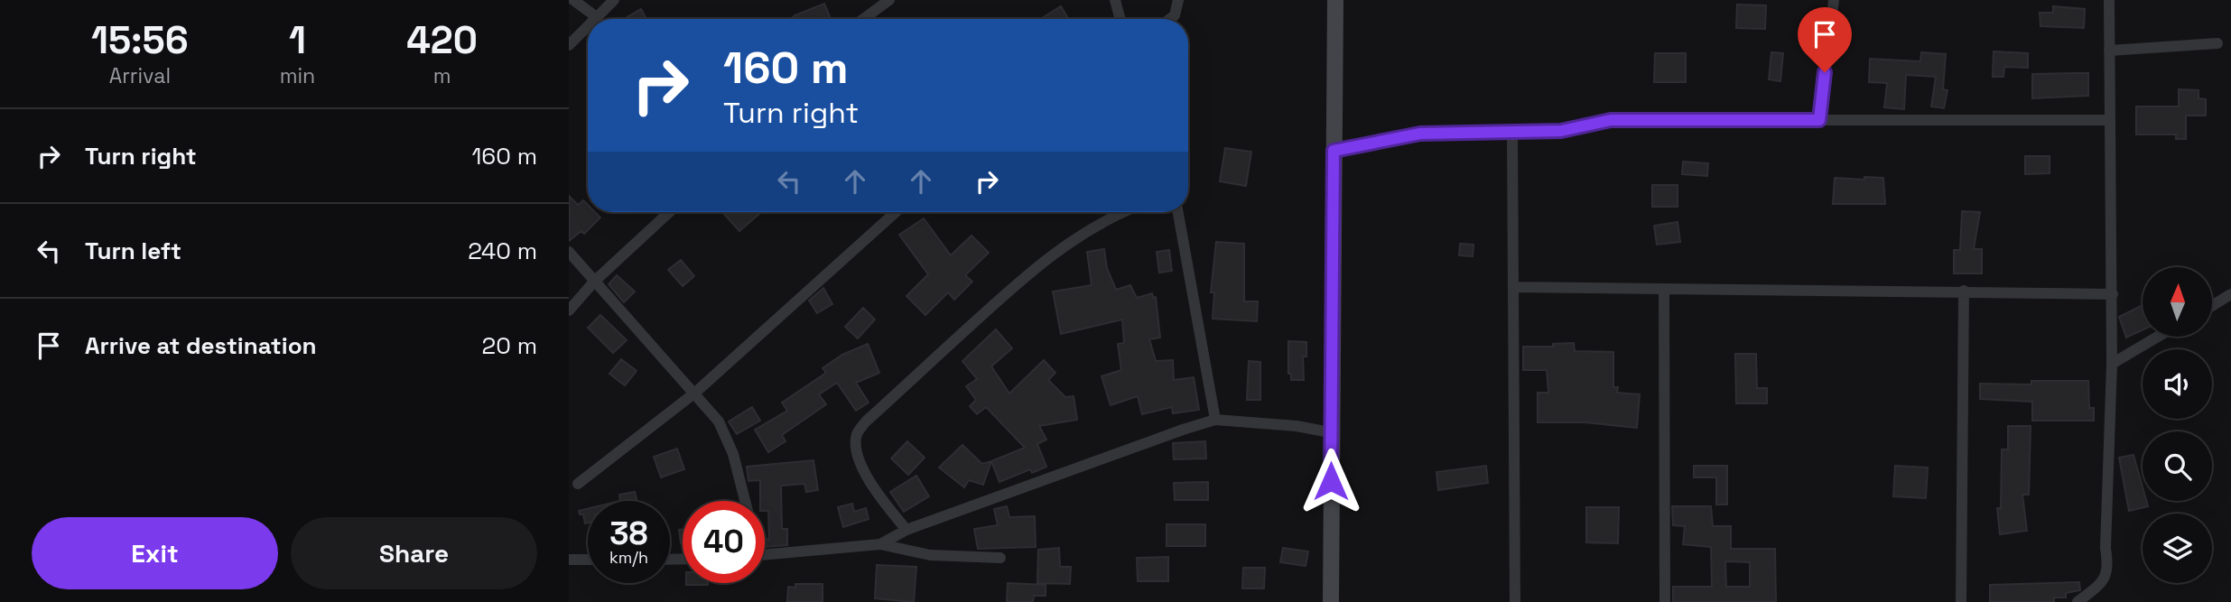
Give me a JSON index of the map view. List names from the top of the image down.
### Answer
{
  "north": "top",
  "page": {
    "eta": [
      "15:56",
      "Arrival",
      "1",
      "min",
      "420",
      "m"
    ],
    "turn": ["160 m", "Turn right"],
    "list": [
      {
        "name": "Turn right",
        "value": "160 m"
      },
      {
        "name": "Turn left",
        "value": "240 m"
      },
      {
        "name": "Arrive at destination",
        "value": "20 m"
      }
    ],
    "speed": "38 km/h",
    "limit": "40",
    "buttons": ["Exit", "Share"]
  }
}
